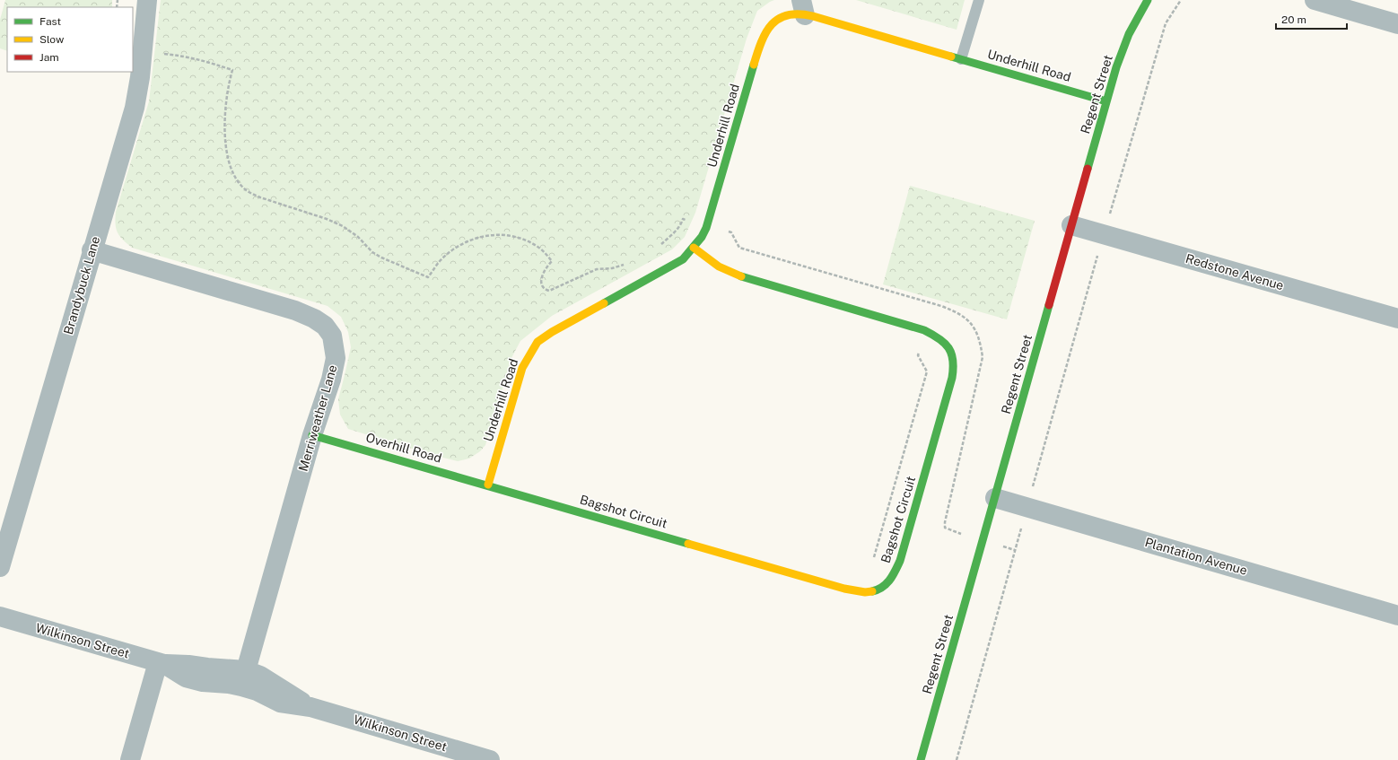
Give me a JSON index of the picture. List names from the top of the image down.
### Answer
{
  "streets": {
    "street": [
      "Underhill Road",
      "Regent Street",
      "Redstone Avenue",
      "Brandybuck Lane",
      "Merriweather Lane",
      "Overhill Road",
      "Bagshot Circuit",
      "Plantation Avenue",
      "Wilkinson Street"
    ]
  },
  "crossings": [
    ["Underhill Road", "Regent Street"],
    ["Underhill Road", "Overhill Road"],
    ["Underhill Road", "Bagshot Circuit"],
    ["Regent Street", "Redstone Avenue"],
    ["Regent Street", "Plantation Avenue"],
    ["Brandybuck Lane", "Merriweather Lane"],
    ["Merriweather Lane", "Overhill Road"],
    ["Merriweather Lane", "Wilkinson Street"],
    ["Overhill Road", "Bagshot Circuit"]
  ],
  "legend": ["Fast", "Slow", "Jam"],
  "scale_bar": "20 m"
}
